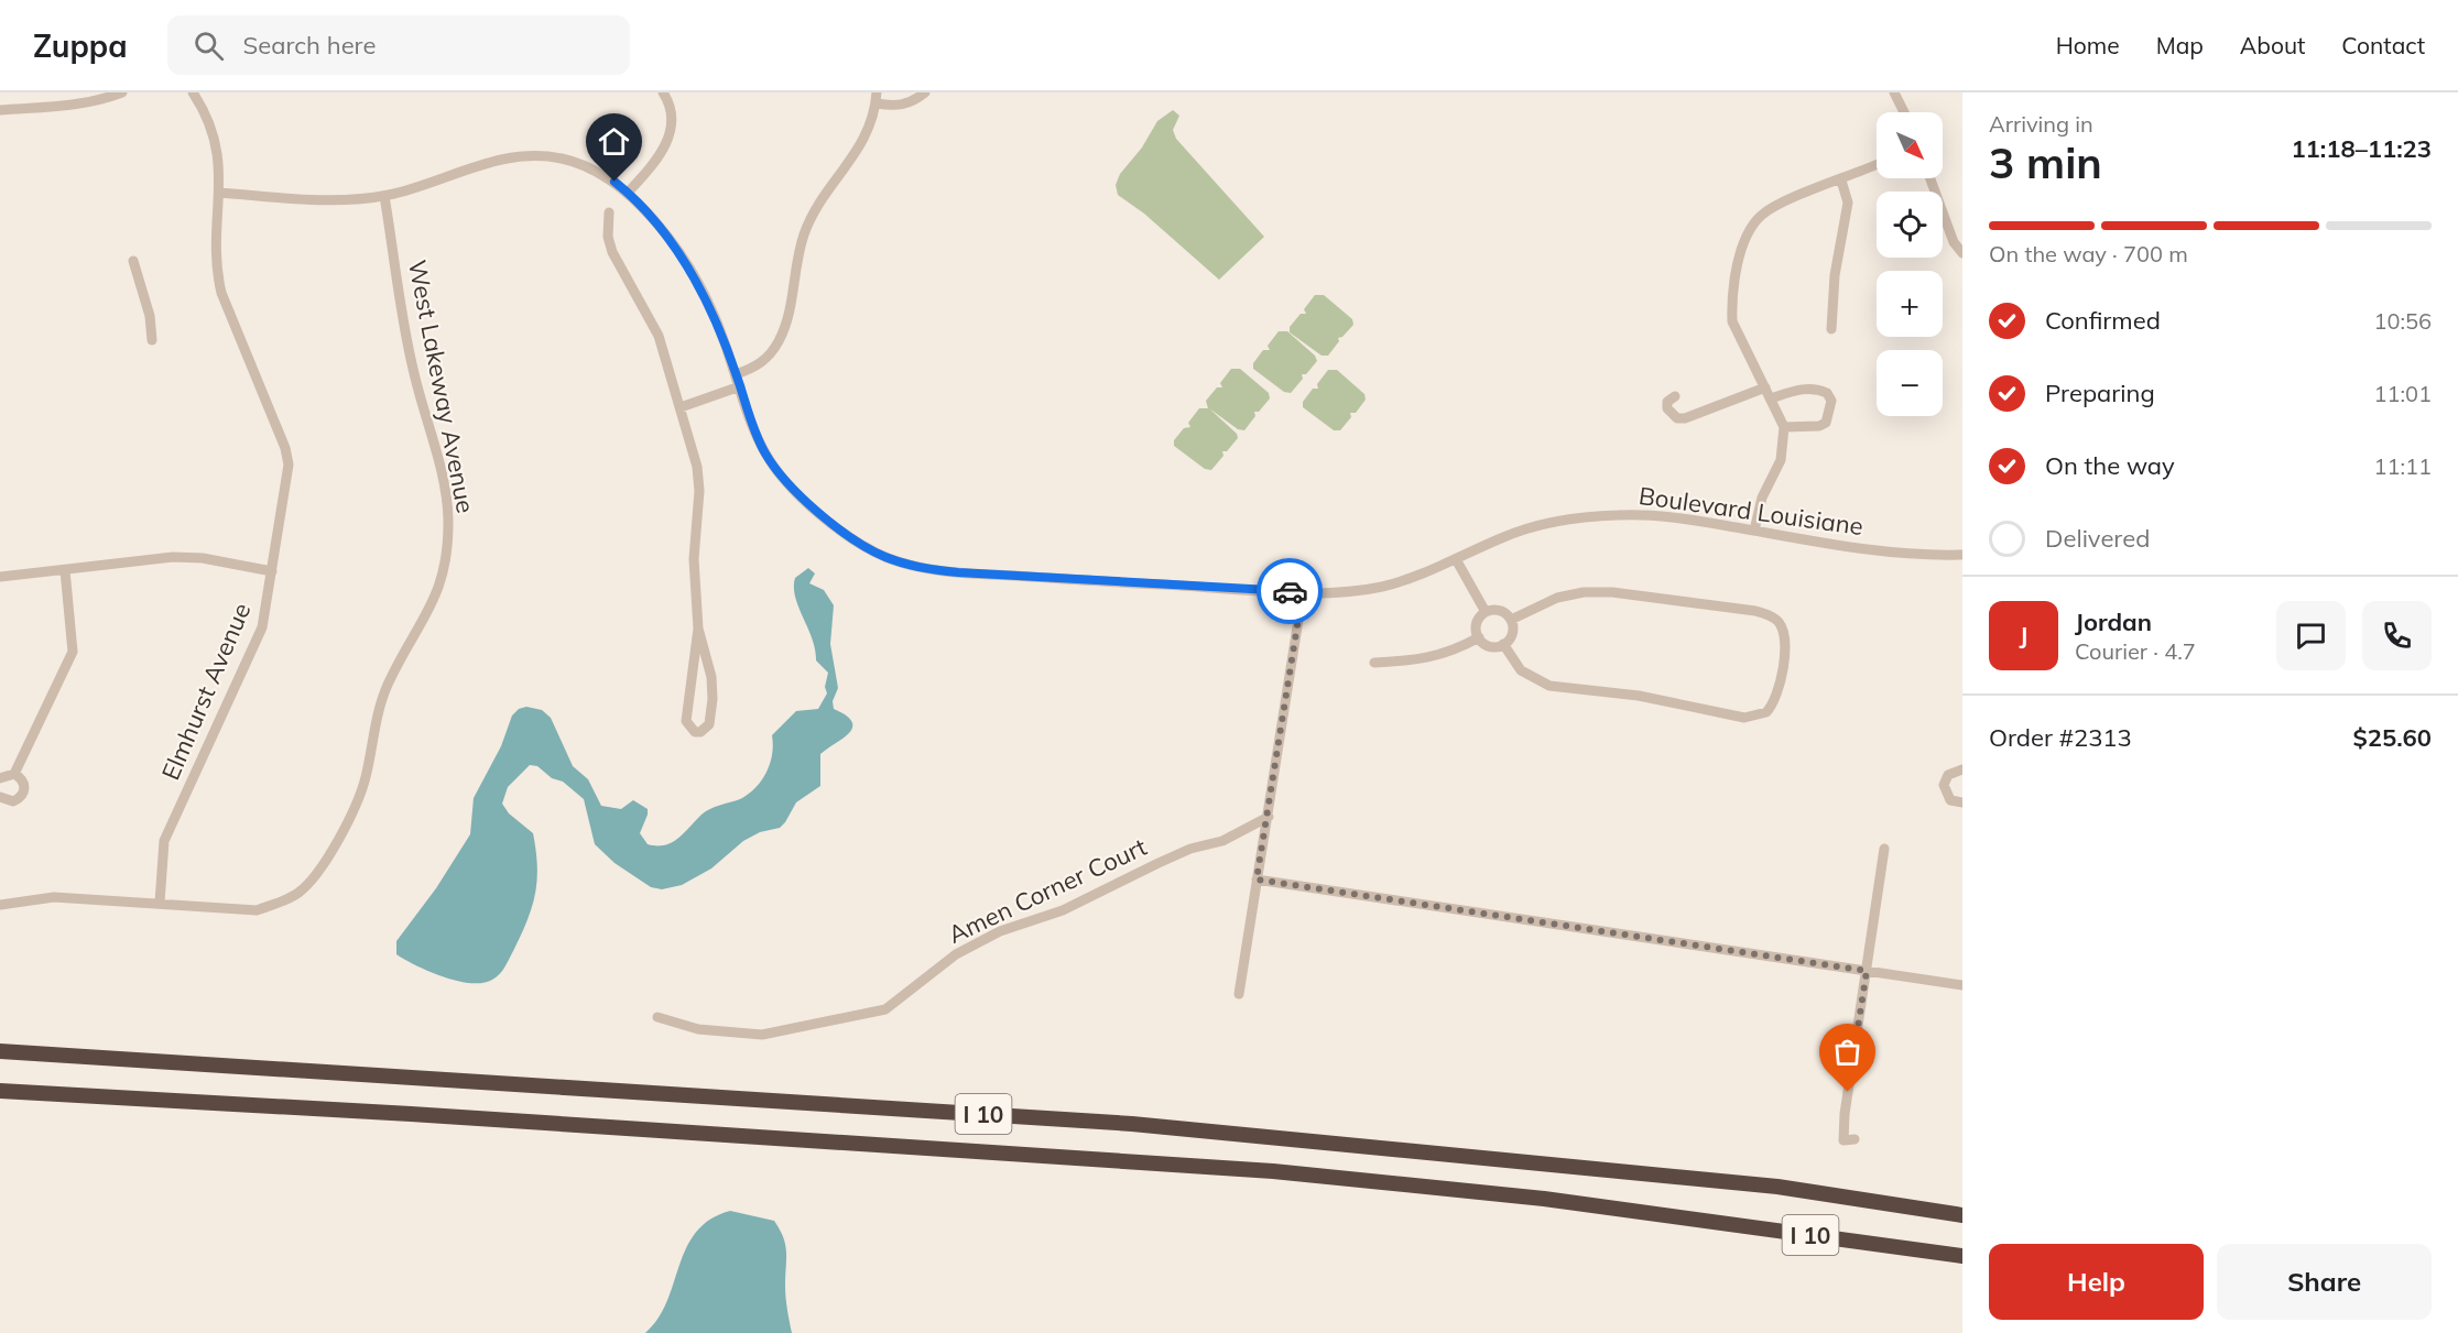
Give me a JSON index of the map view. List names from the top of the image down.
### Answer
{
  "streets": {
    "highway": ["I 10"],
    "street": [
      "West Lakeway Avenue",
      "Boulevard Louisiane",
      "Elmhurst Avenue",
      "Amen Corner Court"
    ]
  },
  "crossings": [
    ["West Lakeway Avenue", "Boulevard Louisiane"],
    ["West Lakeway Avenue", "Elmhurst Avenue"],
    ["Boulevard Louisiane", "Elmhurst Avenue"]
  ],
  "north": "bottom right",
  "page": {
    "header": "Zuppa",
    "search": "Search here",
    "nav": [
      "Home",
      "Map",
      "About",
      "Contact"
    ],
    "heading": ["3 min", "Arriving in", "11:18–11:23"],
    "panel": [
      "Jordan",
      "Courier · 4.7",
      "Order #2313",
      "$25.60"
    ],
    "map_buttons": ["+", "−"],
    "bar": "On the way · 700 m",
    "list": [
      ["Confirmed", "10:56"],
      ["Preparing", "11:01"],
      ["On the way", "11:11"],
      "Delivered"
    ],
    "round": "J",
    "buttons": ["Help", "Share"]
  }
}
